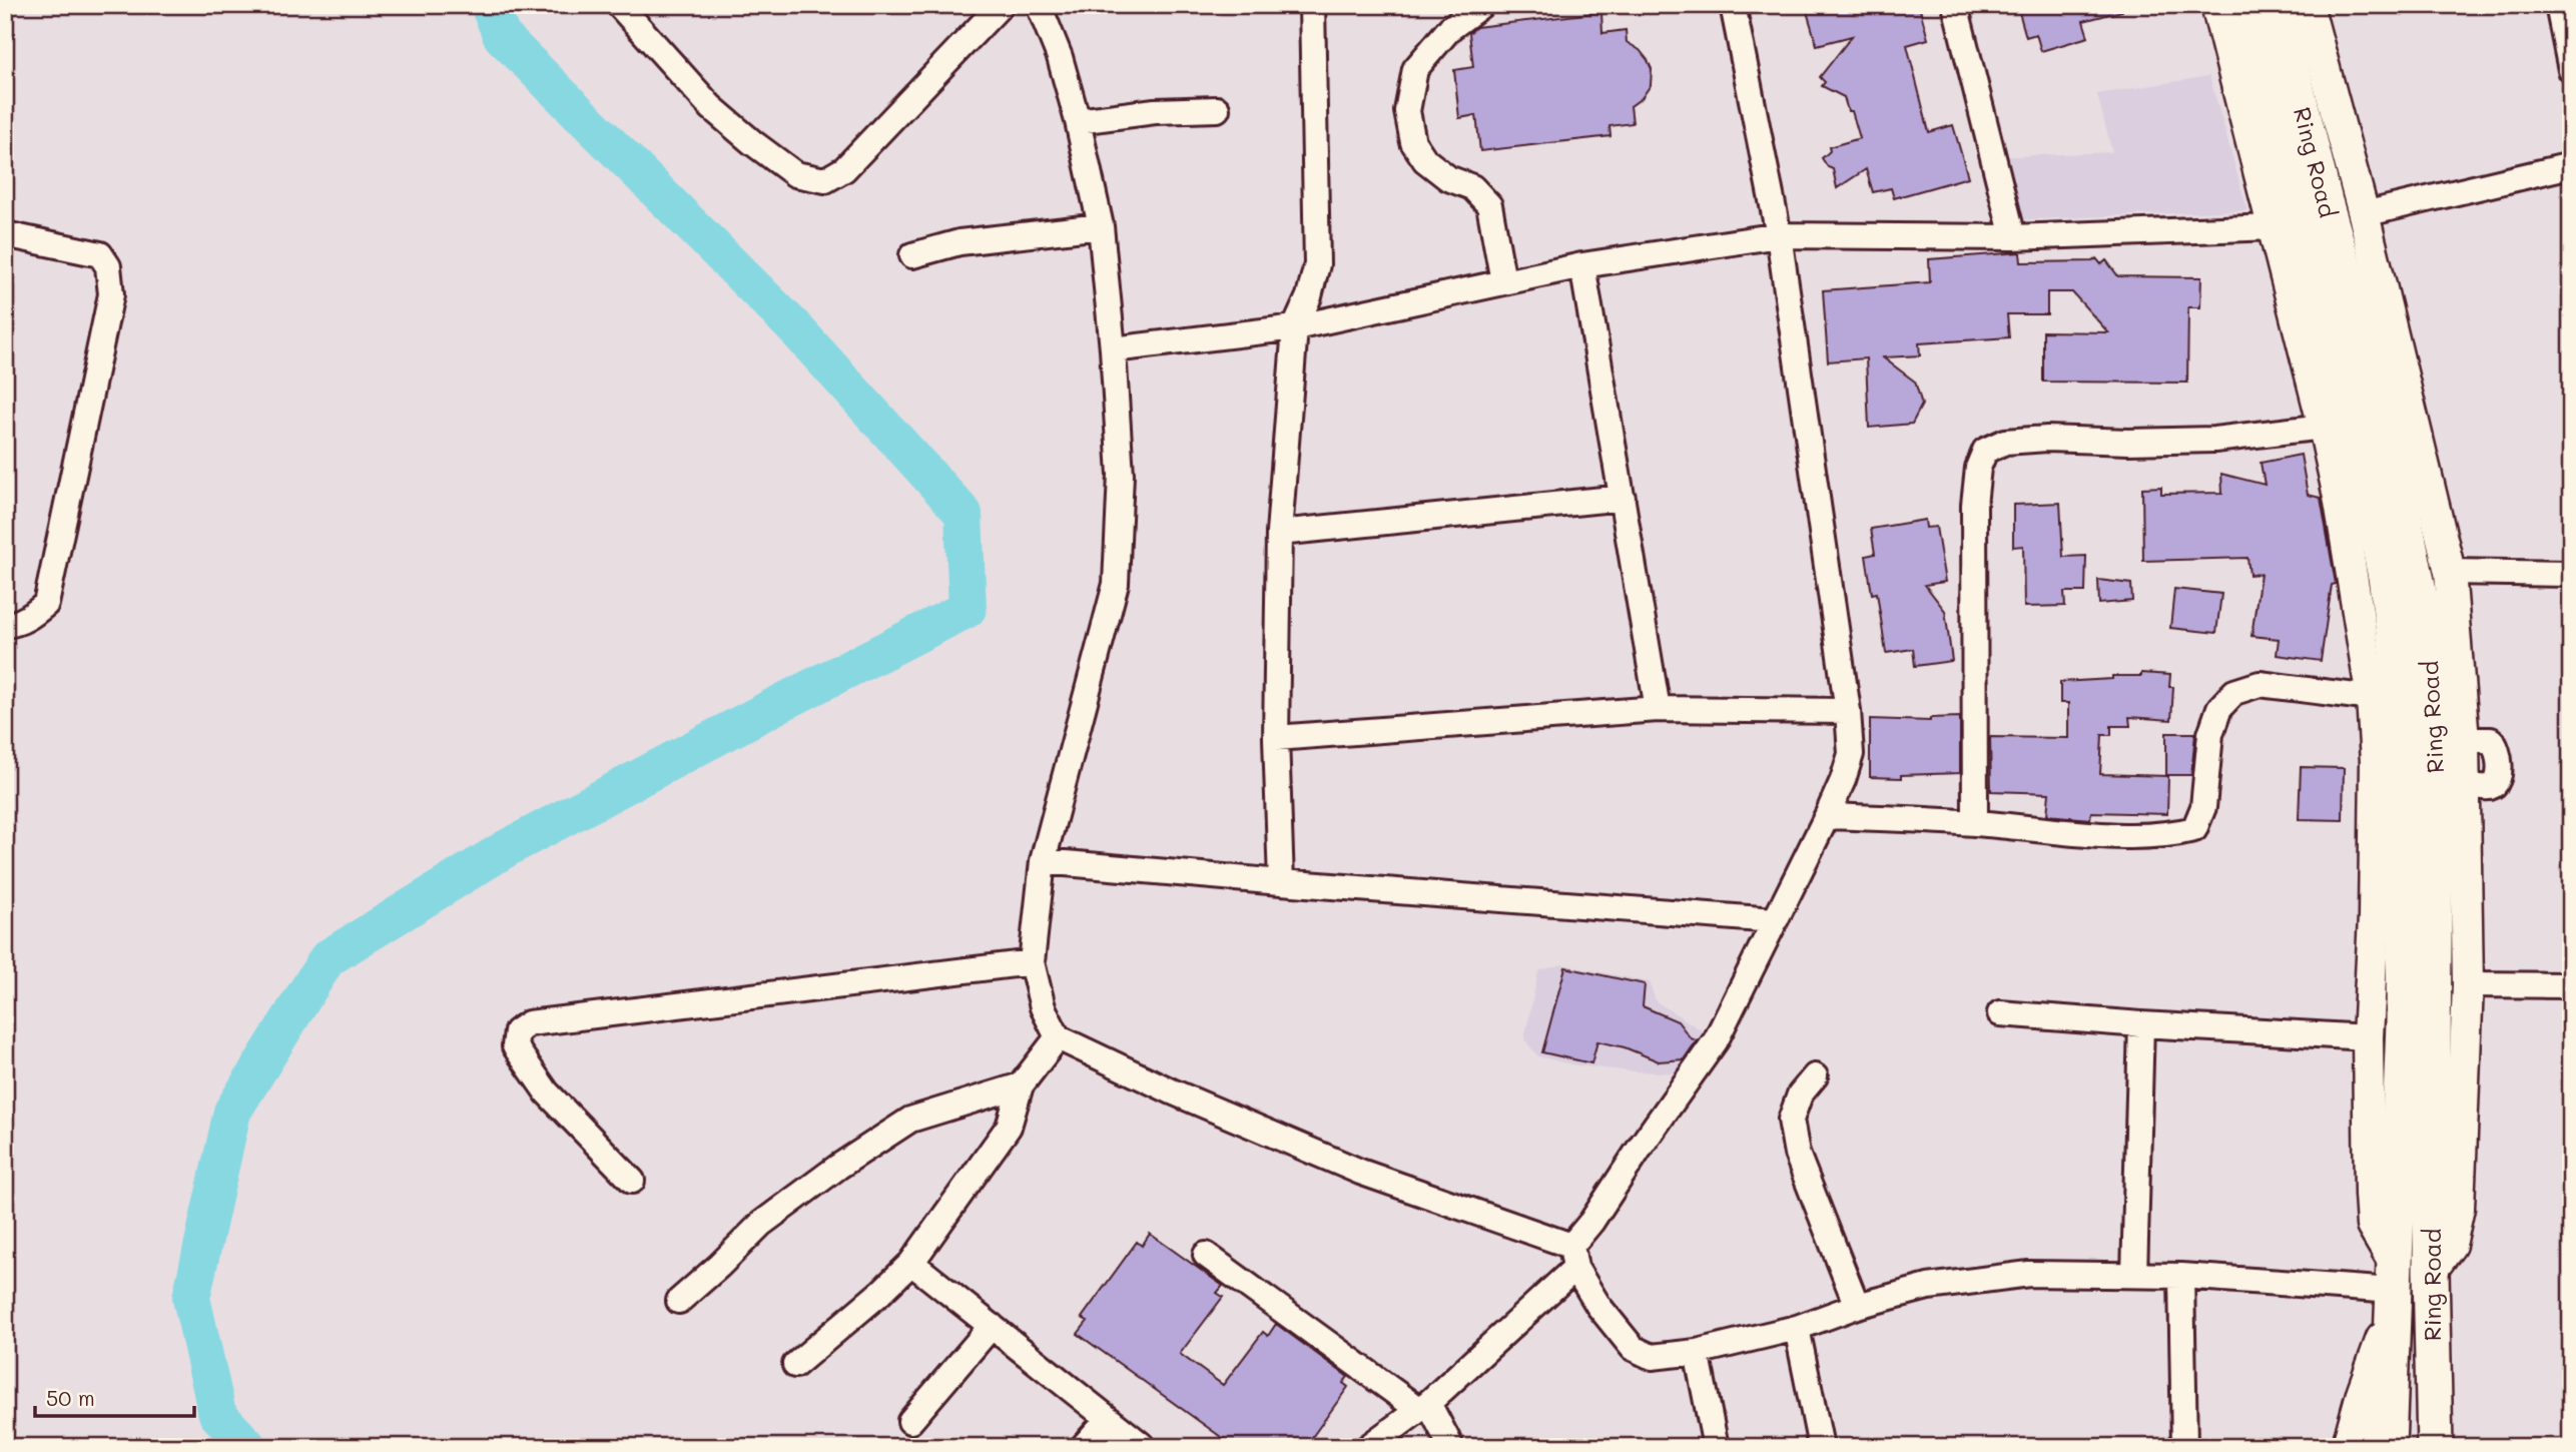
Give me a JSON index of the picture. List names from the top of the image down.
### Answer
{
  "streets": {
    "highway": ["Ring Road"]
  },
  "scale_bar": "50 m"
}
